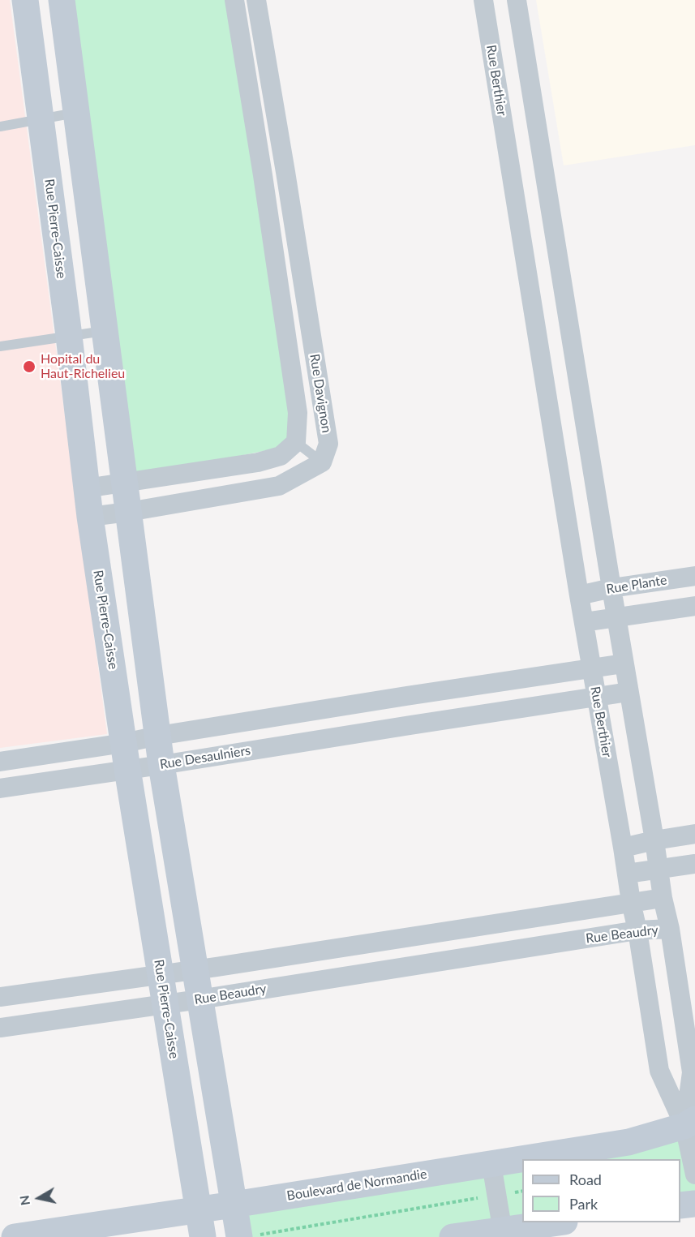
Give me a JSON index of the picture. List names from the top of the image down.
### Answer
{
  "streets": {
    "street": [
      "Rue Berthier",
      "Rue Pierre-Caisse",
      "Rue Davignon",
      "Rue Plante",
      "Rue Desaulniers",
      "Rue Beaudry",
      "Boulevard de Normandie"
    ]
  },
  "crossings": [
    ["Rue Berthier", "Rue Plante"],
    ["Rue Berthier", "Rue Desaulniers"],
    ["Rue Berthier", "Rue Beaudry"],
    ["Rue Berthier", "Boulevard de Normandie"],
    ["Rue Pierre-Caisse", "Rue Desaulniers"],
    ["Rue Pierre-Caisse", "Rue Beaudry"],
    ["Rue Pierre-Caisse", "Boulevard de Normandie"]
  ],
  "places": ["Hopital du Haut-Richelieu"],
  "legend": ["Road", "Park"],
  "north": "left"
}
